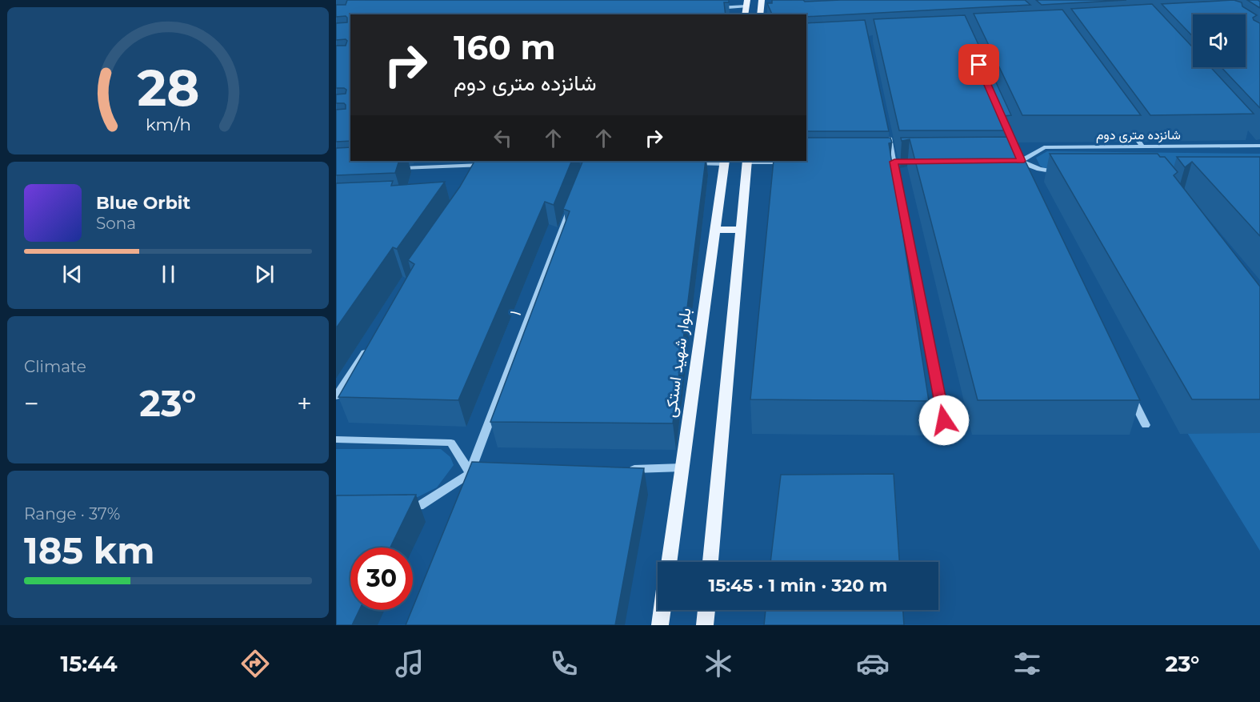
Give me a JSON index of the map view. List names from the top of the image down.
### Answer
{
  "streets": {
    "main road": ["بلوار شهید استکی"],
    "street": ["شانزده متری دوم", "۱"]
  },
  "page": {
    "turn": ["160 m", "شانزده متری دوم"],
    "song": ["Blue Orbit", "Sona"],
    "tile": [
      "Climate",
      ["Range · 37%", "185 km"]
    ],
    "heat": ["−", "23°", "+"],
    "limit": "30",
    "trip": "15:45 · 1 min · 320 m",
    "tabs": ["15:44", "23°"],
    "gauge": ["28", "km/h"]
  }
}
